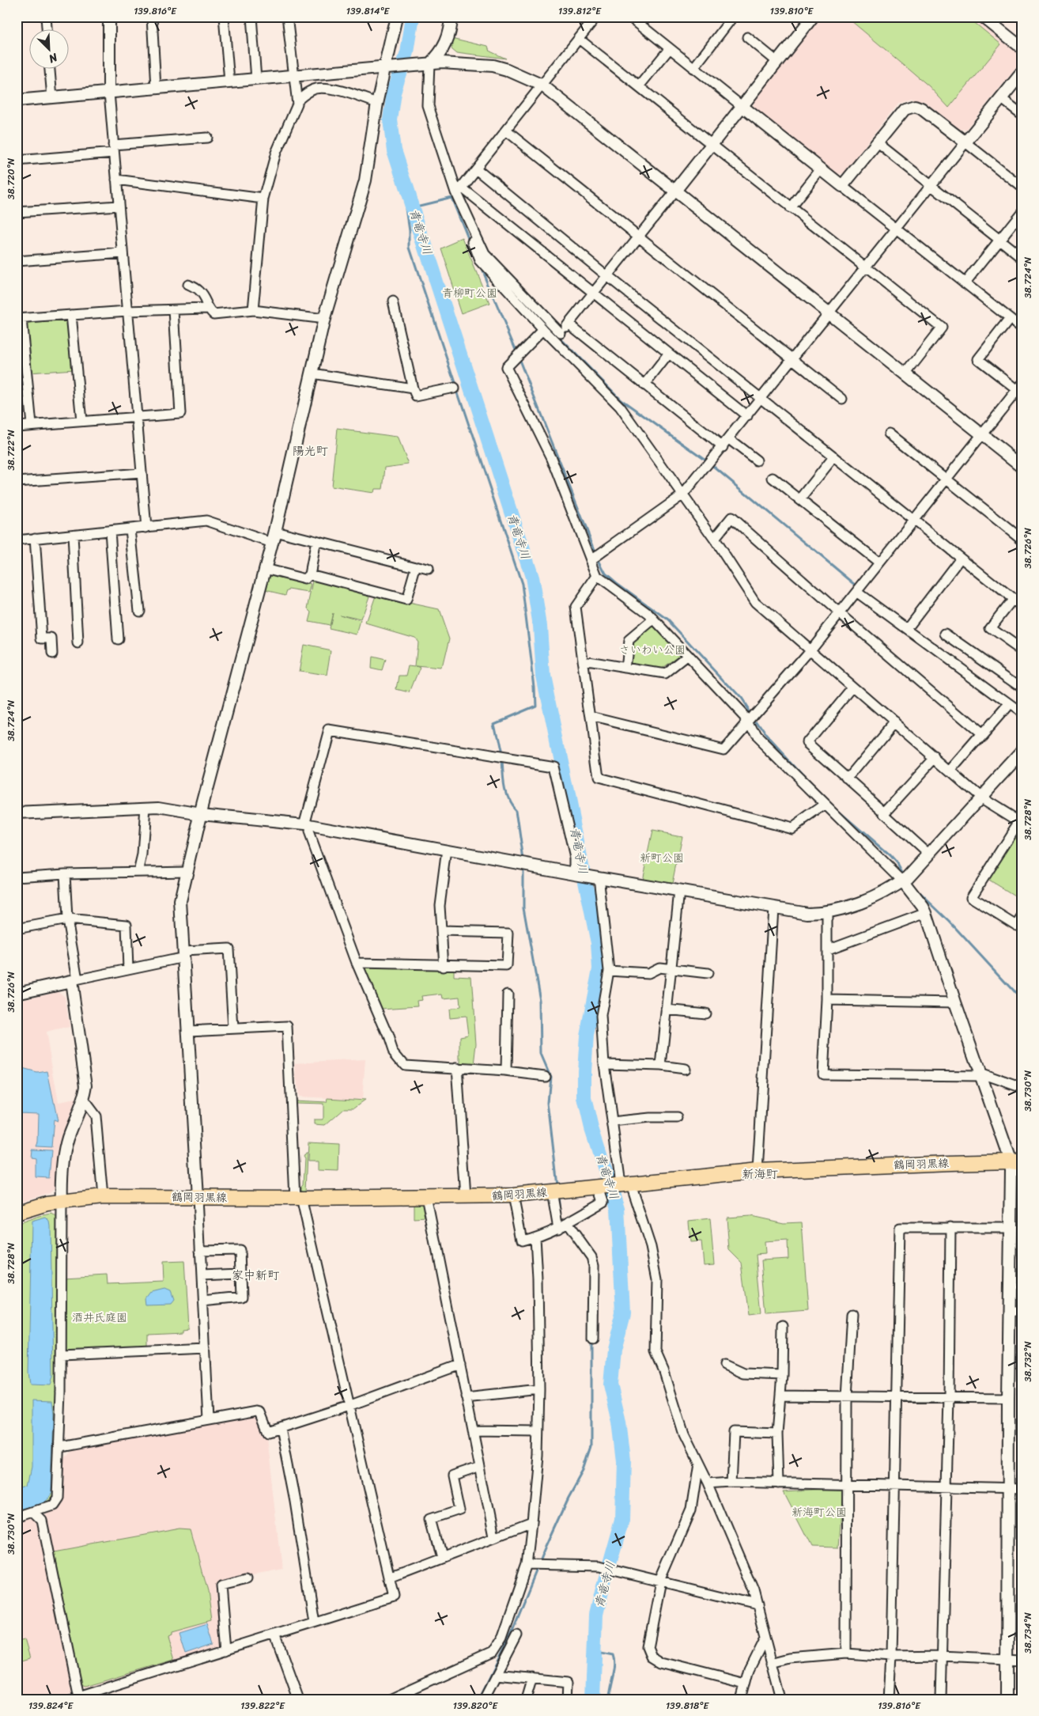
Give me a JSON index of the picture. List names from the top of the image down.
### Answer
{
  "streets": {
    "main road": ["鶴岡羽黒線"]
  },
  "districts": ["陽光町", "新海町", "家中新町"],
  "water": ["青竜寺川"],
  "parks": [
    "青柳町公園",
    "さいわい公園",
    "新町公園",
    "酒井氏庭園",
    "新海町公園"
  ],
  "north": "bottom right",
  "coordinates": [
    "139.816°E",
    "139.814°E",
    "139.812°E",
    "139.810°E",
    "38.720°N",
    "38.724°N",
    "38.722°N",
    "38.726°N",
    "38.728°N",
    "38.730°N",
    "38.732°N",
    "38.734°N",
    "139.824°E",
    "139.822°E",
    "139.820°E",
    "139.818°E"
  ]
}
